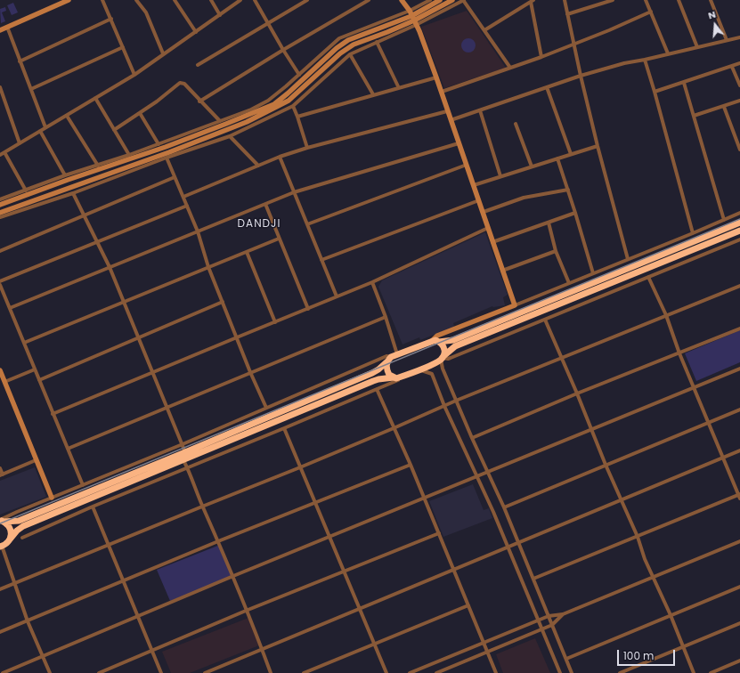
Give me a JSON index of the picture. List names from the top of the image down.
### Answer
{
  "districts": ["DANDJI"],
  "scale_bar": "100 m",
  "north": "top"
}
